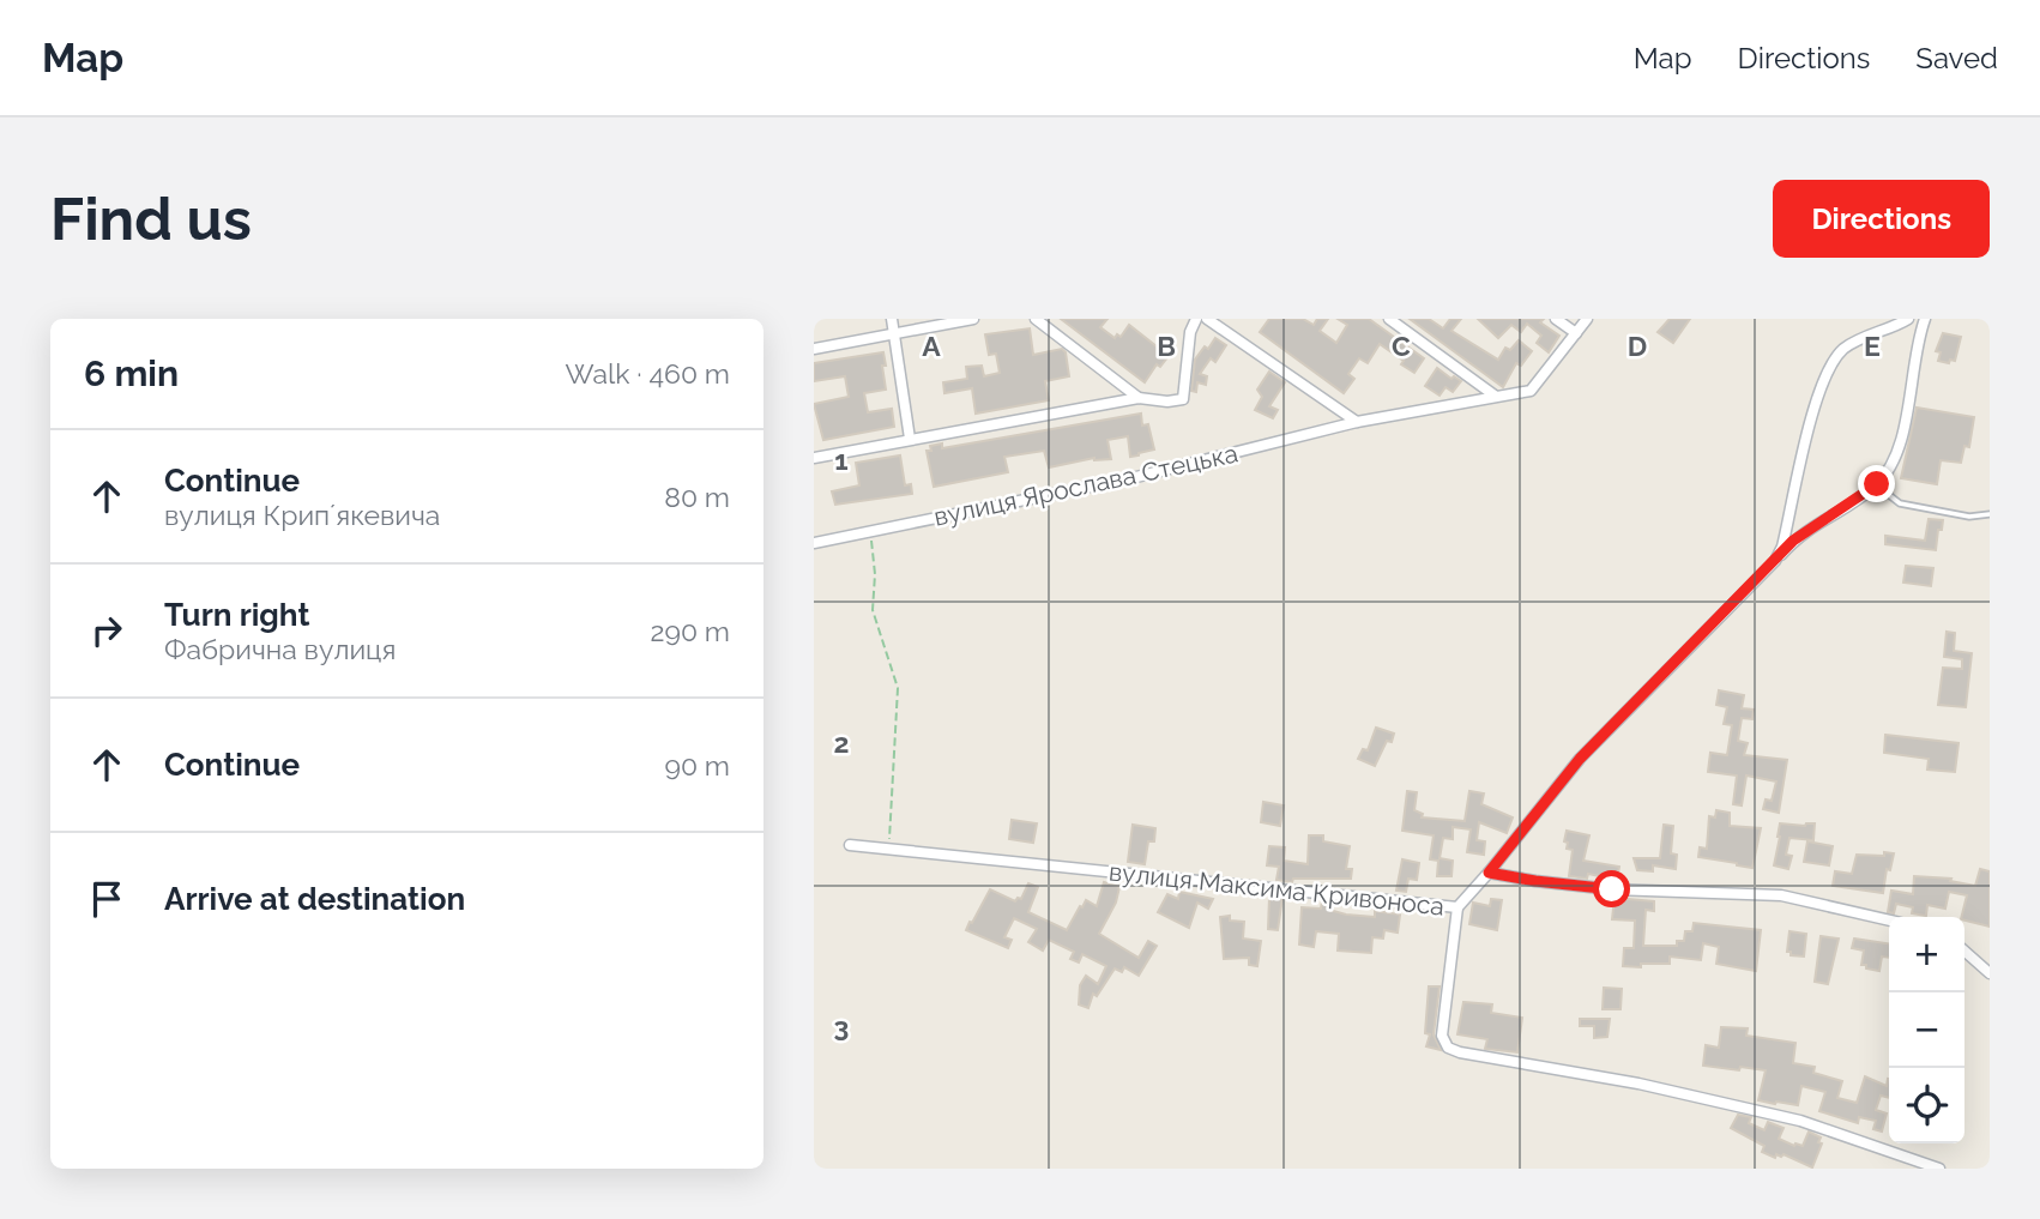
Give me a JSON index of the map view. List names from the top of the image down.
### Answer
{
  "streets": {
    "street": ["вулиця Ярослава Стецька", "вулиця Максима Кривоноса"]
  },
  "page": {
    "header": "Map",
    "nav": ["Map", "Directions", "Saved"],
    "buttons": "Directions",
    "title": "Find us",
    "heading": ["6 min", "Walk · 460 m"],
    "list": [
      ["Continue", "вулиця Крипʼякевича", "80 m"],
      ["Turn right", "Фабрична вулиця", "290 m"],
      ["Continue", "90 m"],
      "Arrive at destination"
    ],
    "map_buttons": ["+", "−"]
  },
  "grid": {
    "columns": [
      "A",
      "B",
      "C",
      "D",
      "E"
    ],
    "rows": ["1", "2", "3"]
  }
}
